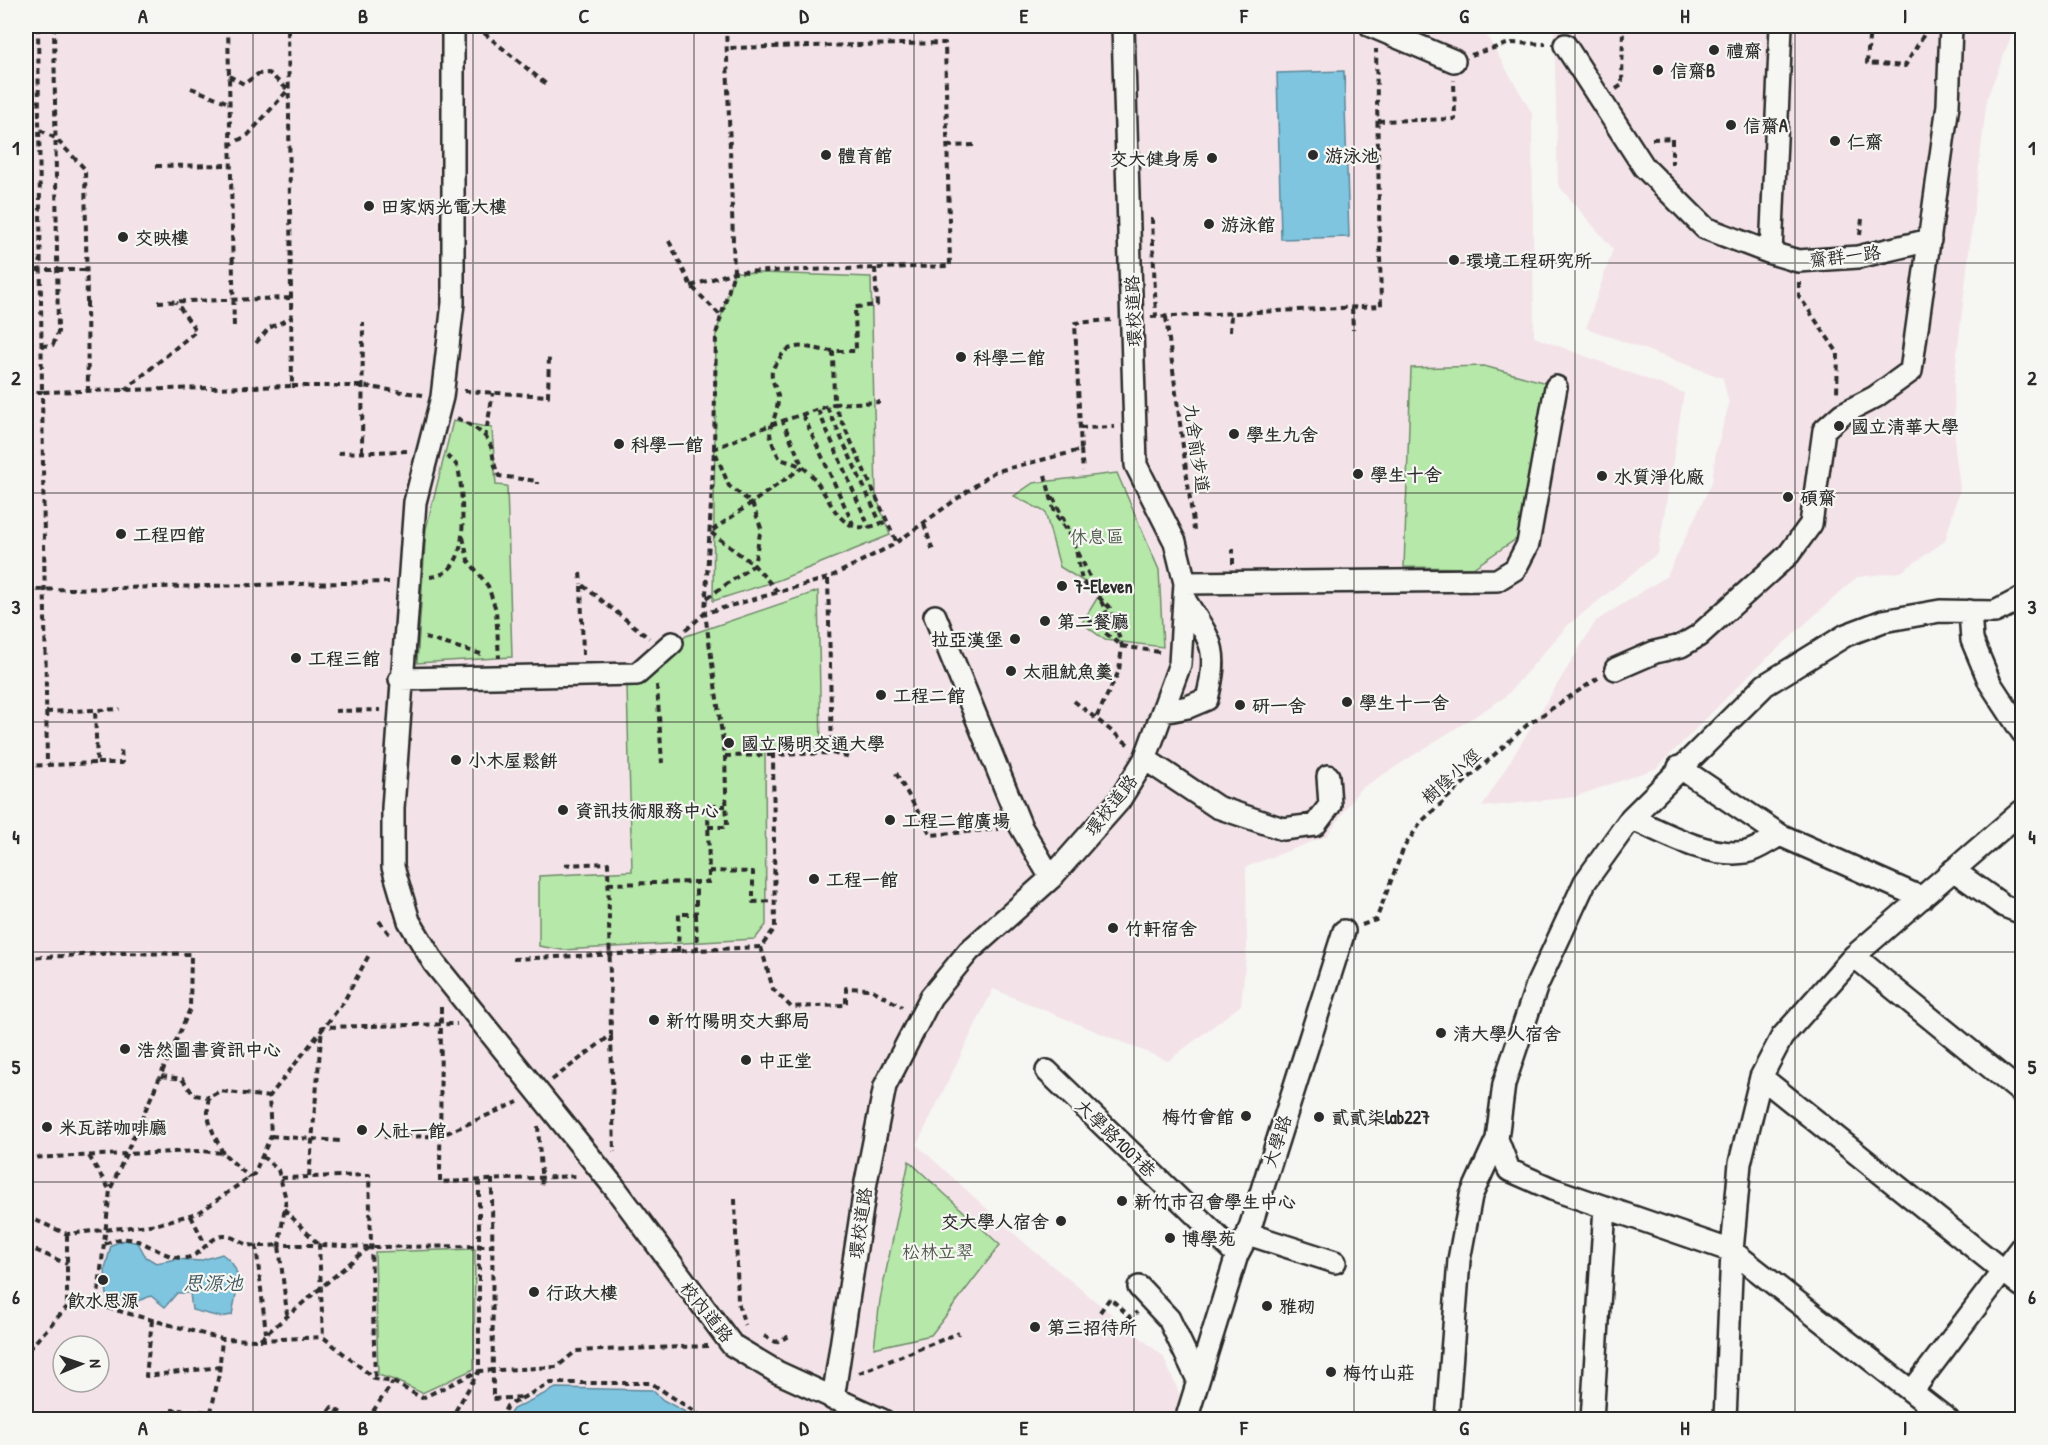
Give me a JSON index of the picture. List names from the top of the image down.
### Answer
{
  "streets": {
    "street": [
      "齋群一路",
      "環校道路",
      "大學路1007巷",
      "大學路",
      "校內道路"
    ],
    "path": ["九舍前步道", "樹陰小徑"]
  },
  "crossings": [
    ["環校道路", "校內道路"],
    ["樹陰小徑", "大學路"],
    ["大學路1007巷", "大學路"]
  ],
  "water": ["思源池"],
  "parks": ["休息區", "松林立翠"],
  "places": [
    "禮齋",
    "信齋B",
    "信齋A",
    "仁齋",
    "體育館",
    "游泳池",
    "交大健身房",
    "田家炳光電大樓",
    "游泳館",
    "交映樓",
    "環境工程研究所",
    "科學二館",
    "國立清華大學",
    "學生九舍",
    "科學一館",
    "學生十舍",
    "水質淨化廠",
    "碩齋",
    "工程四館",
    "7-Eleven",
    "第二餐廳",
    "拉亞漢堡",
    "工程三館",
    "太祖魷魚羹",
    "工程二館",
    "學生十一舍",
    "研一舍",
    "國立陽明交通大學",
    "小木屋鬆餅",
    "資訊技術服務中心",
    "工程二館廣場",
    "工程一館",
    "竹軒宿舍",
    "新竹陽明交大郵局",
    "清大學人宿舍",
    "浩然圖書資訊中心",
    "中正堂",
    "梅竹會館",
    "貳貳柒lab227",
    "米瓦諾咖啡廳",
    "人社一館",
    "新竹市召會學生中心",
    "交大學人宿舍",
    "博學苑",
    "飲水思源",
    "行政大樓",
    "雅砌",
    "第三招待所",
    "梅竹山莊"
  ],
  "north": "right",
  "grid": {
    "columns": [
      "A",
      "B",
      "C",
      "D",
      "E",
      "F",
      "G",
      "H",
      "I"
    ],
    "rows": [
      "1",
      "2",
      "3",
      "4",
      "5",
      "6"
    ]
  }
}
